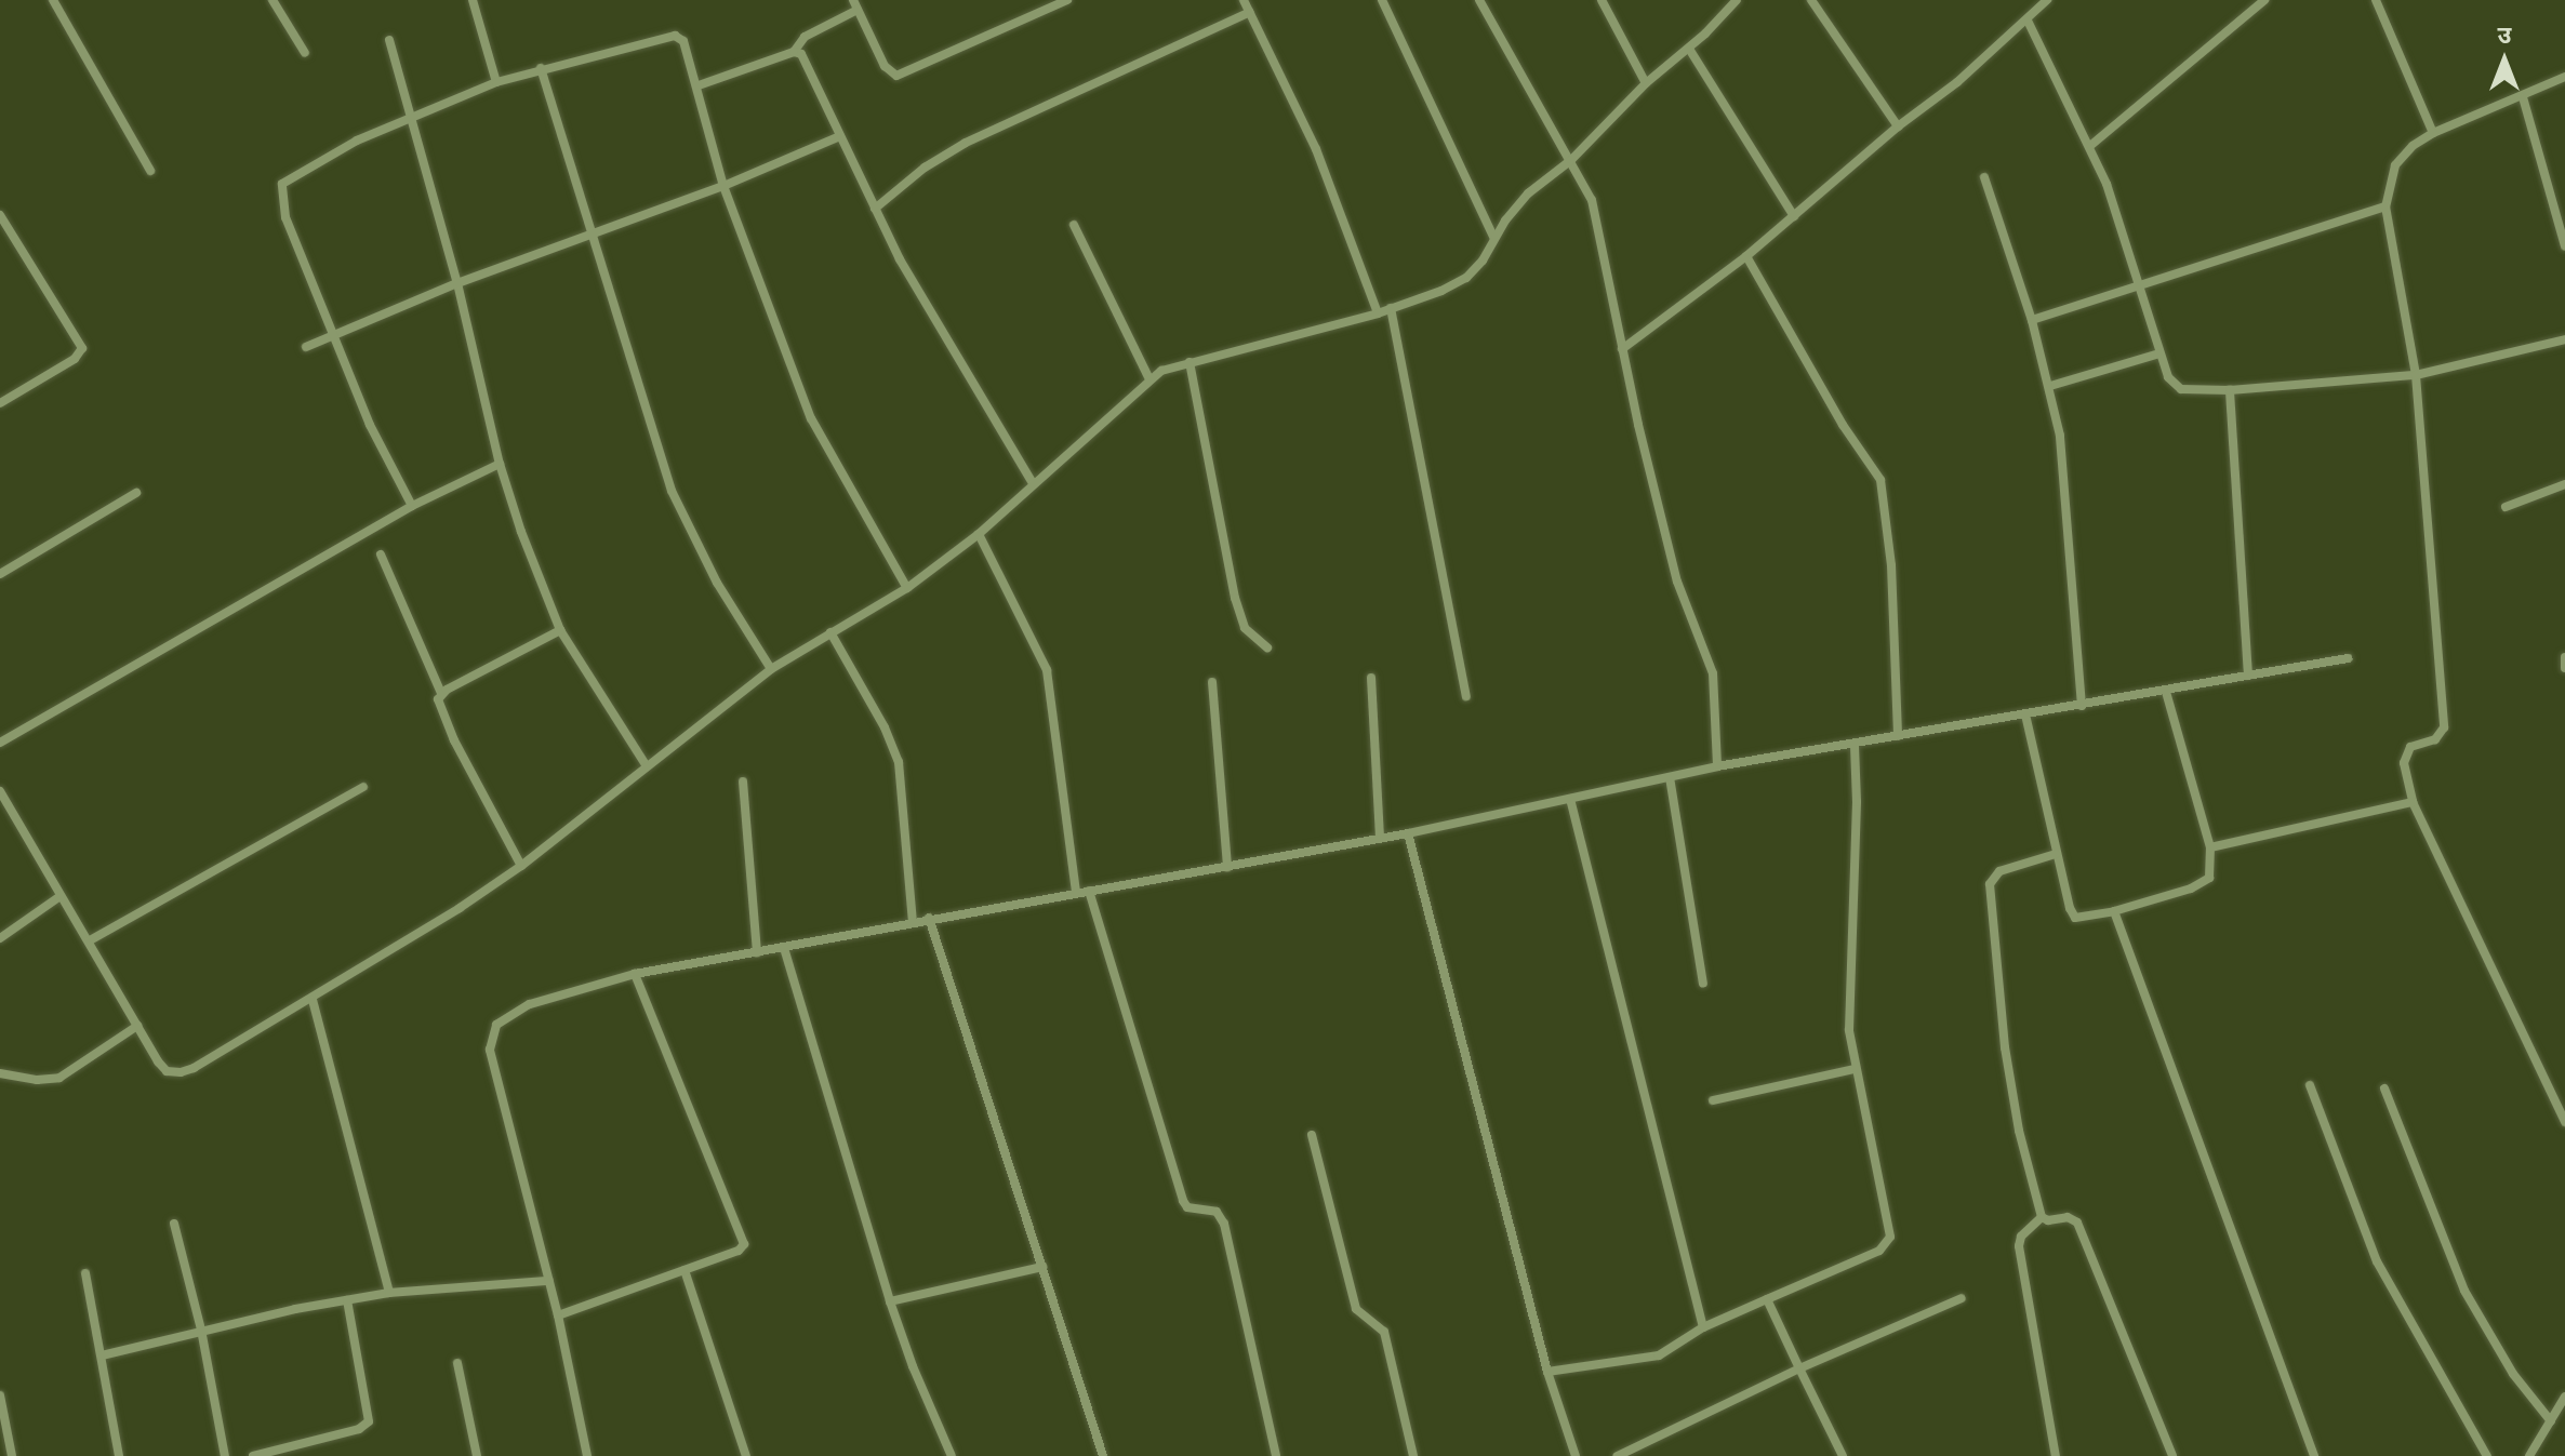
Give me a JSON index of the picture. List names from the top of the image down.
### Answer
{
  "north": "top"
}
